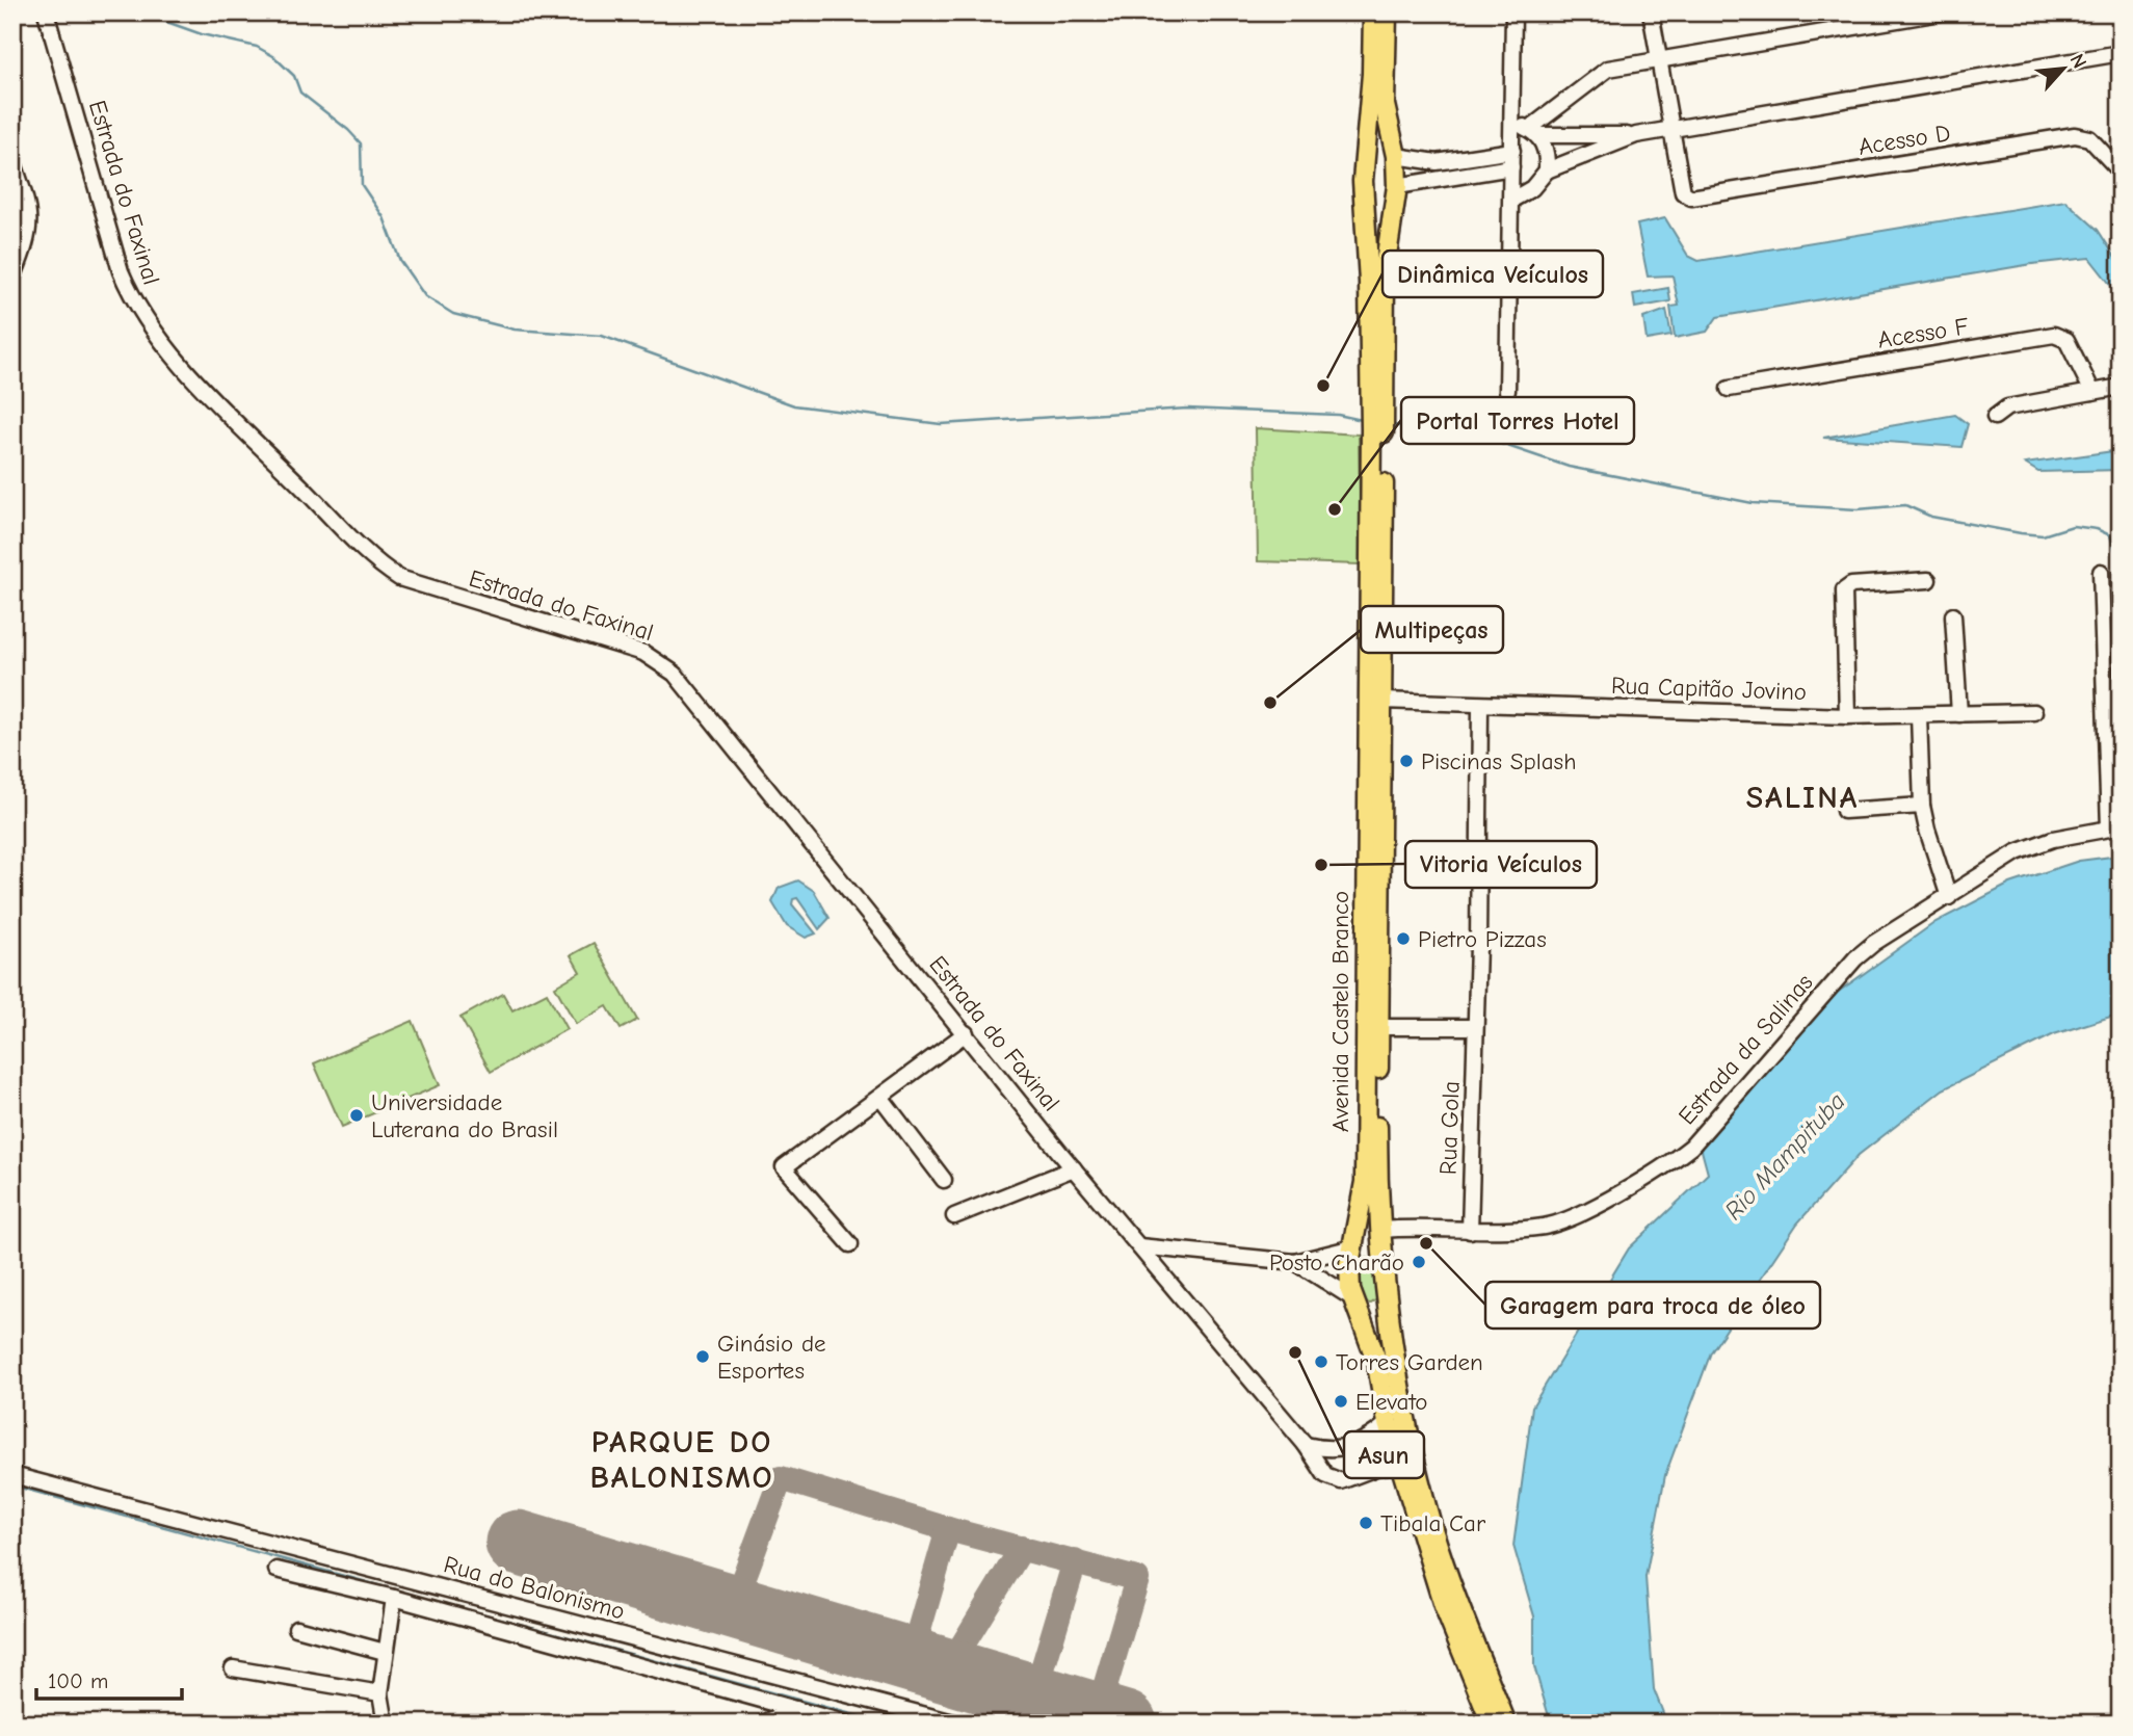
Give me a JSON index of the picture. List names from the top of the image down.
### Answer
{
  "streets": {
    "main road": ["Avenida Castelo Branco"],
    "street": [
      "Acesso D",
      "Estrada do Faxinal",
      "Acesso F",
      "Rua Capitão Jovino",
      "Estrada da Salinas",
      "Rua Gola",
      "Rua do Balonismo"
    ]
  },
  "crossings": [
    ["Estrada do Faxinal", "Avenida Castelo Branco"],
    ["Rua Capitão Jovino", "Avenida Castelo Branco"],
    ["Rua Capitão Jovino", "Rua Gola"],
    ["Avenida Castelo Branco", "Estrada da Salinas"],
    ["Estrada da Salinas", "Rua Gola"]
  ],
  "districts": ["SALINA", "PARQUE DO BALONISMO"],
  "water": ["Rio Mampituba"],
  "places": [
    "Dinâmica Veículos",
    "Portal Torres Hotel",
    "Multipeças",
    "Piscinas Splash",
    "Vitoria Veículos",
    "Pietro Pizzas",
    "Universidade Luterana do Brasil",
    "Garagem para troca de óleo",
    "Posto Charão",
    "Asun",
    "Ginásio de Esportes",
    "Torres Garden",
    "Elevato",
    "Tibala Car"
  ],
  "scale_bar": "100 m",
  "north": "top right"
}
